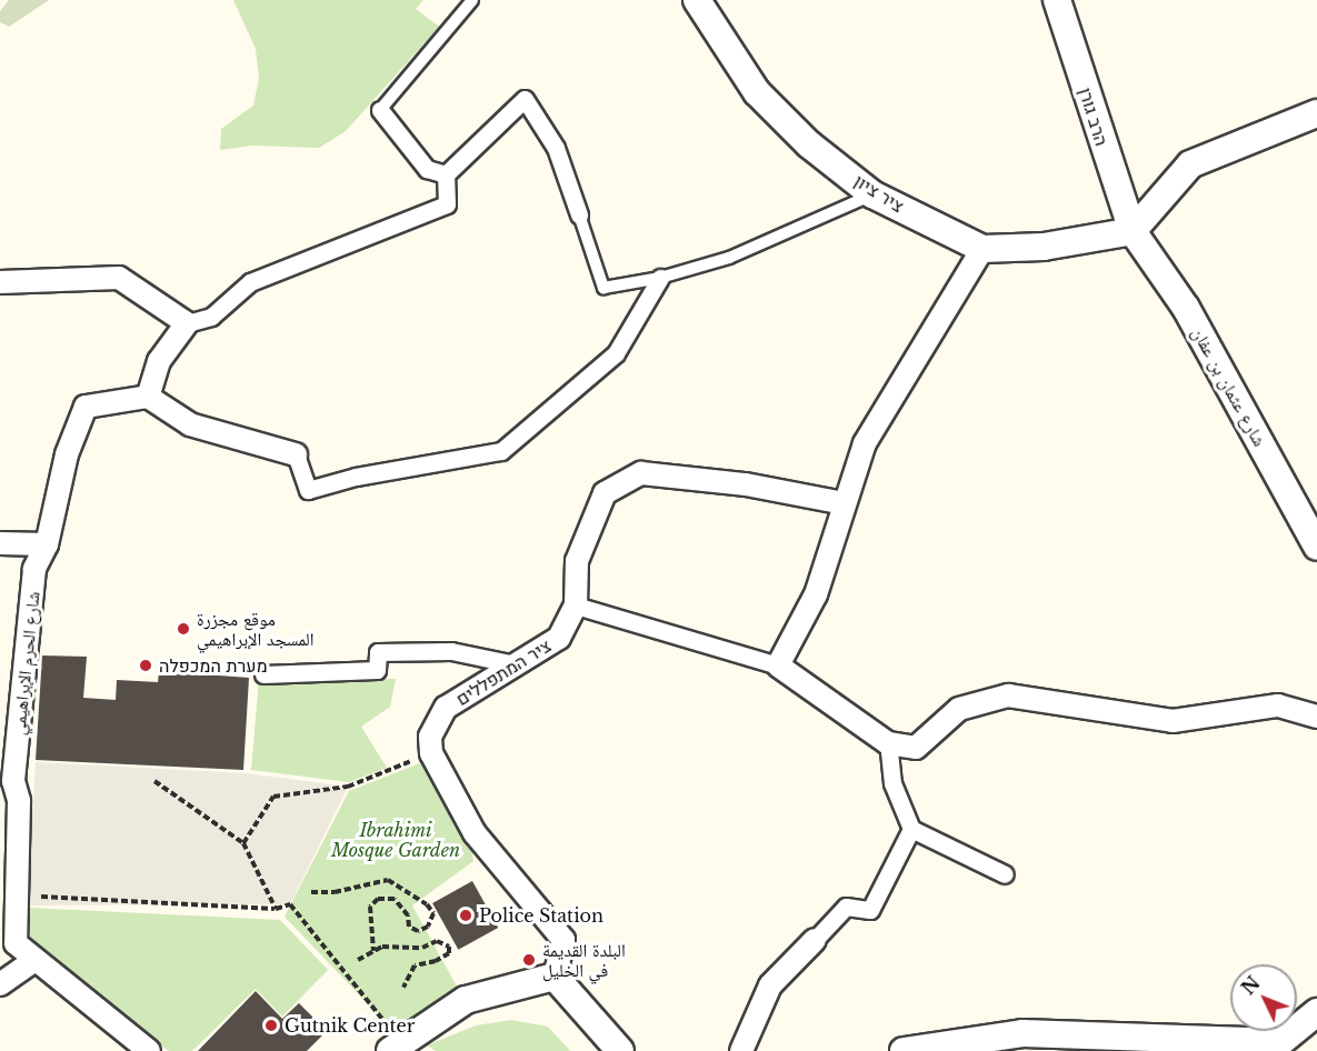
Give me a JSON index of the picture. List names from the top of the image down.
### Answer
{
  "streets": {
    "street": [
      "הרב גורן",
      "ציר ציון",
      "شارع عثمان بن عفان",
      "شارع الحرم الإبراهيمي",
      "ציר המתפללים"
    ]
  },
  "crossings": [
    ["הרב גורן", "ציר ציון"],
    ["הרב גורן", "شارع عثمان بن عفان"],
    ["ציר ציון", "شارع عثمان بن عفان"]
  ],
  "parks": ["Ibrahimi Mosque Garden"],
  "places": [
    "موقع مجزرة المسجد الإبراهيمي",
    "מערת המכפלה",
    "Police Station",
    "البلدة القديمة في الخليل",
    "Gutnik Center"
  ],
  "north": "top left"
}
